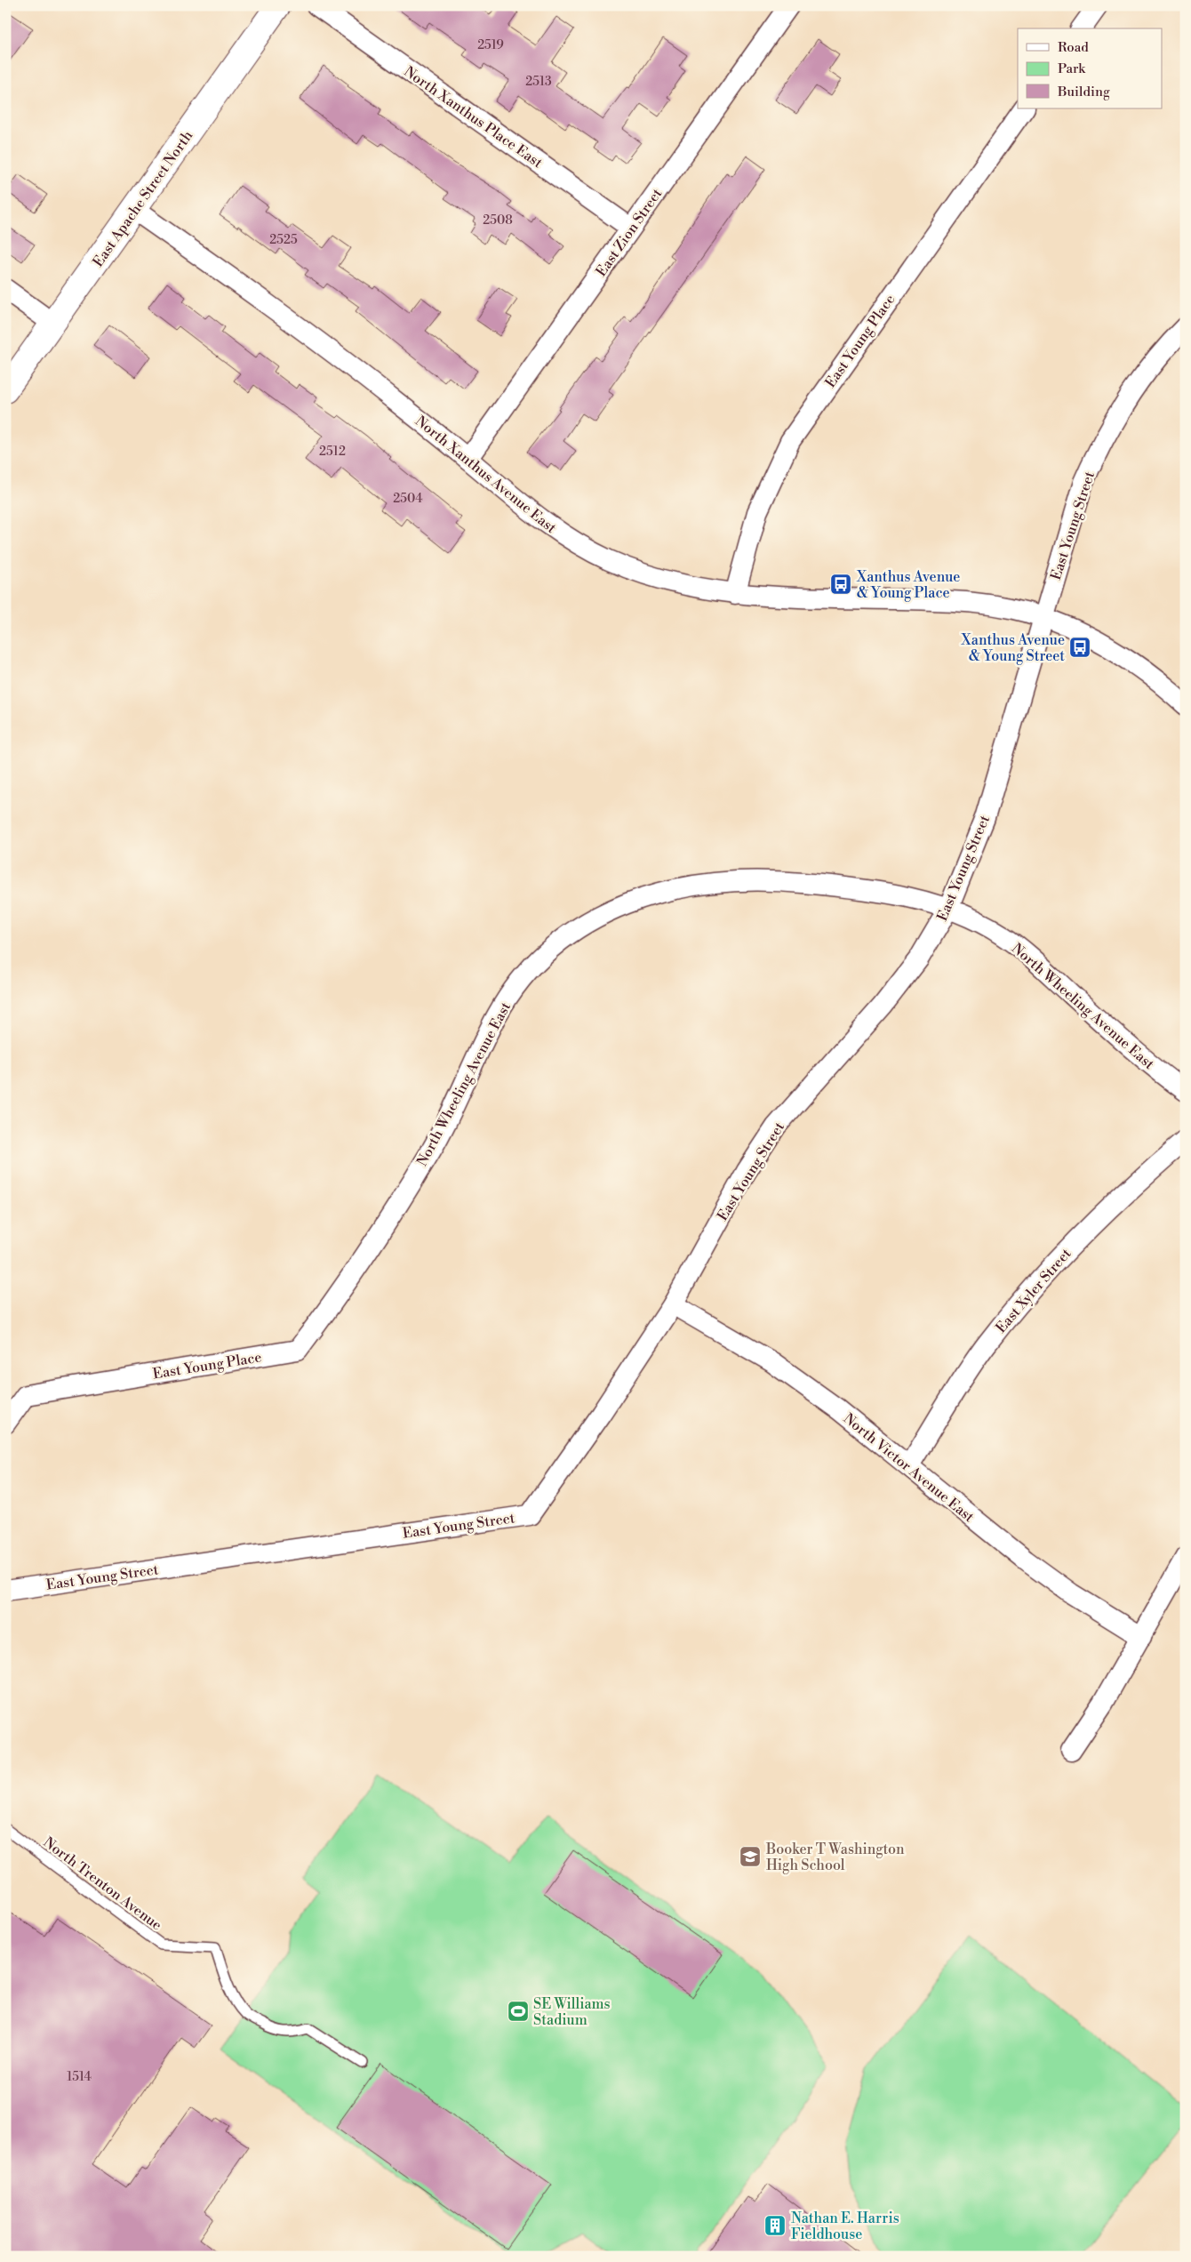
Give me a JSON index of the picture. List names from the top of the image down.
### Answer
{
  "streets": {
    "main road": ["East Apache Street North"],
    "street": [
      "North Xanthus Place East",
      "East Zion Street",
      "East Young Place",
      "North Xanthus Avenue East",
      "East Young Street",
      "North Wheeling Avenue East",
      "East Xyler Street",
      "North Victor Avenue East"
    ],
    "lane": ["North Trenton Avenue"]
  },
  "crossings": [
    ["North Xanthus Place East", "East Zion Street"],
    ["East Apache Street North", "North Xanthus Avenue East"],
    ["East Zion Street", "North Xanthus Avenue East"],
    ["East Young Place", "North Xanthus Avenue East"],
    ["East Young Place", "North Wheeling Avenue East"],
    ["North Xanthus Avenue East", "East Young Street"],
    ["East Young Street", "North Wheeling Avenue East"],
    ["East Young Street", "North Victor Avenue East"],
    ["East Xyler Street", "North Victor Avenue East"]
  ],
  "places": {
    "bus stop": ["Xanthus Avenue & Young Place", "Xanthus Avenue & Young Street"],
    "school or university": ["Booker T Washington High School"],
    "sports": ["SE Williams Stadium"],
    "building": ["Nathan E. Harris Fieldhouse"]
  },
  "house_numbers": [
    "2519",
    "2513",
    "2508",
    "2525",
    "2512",
    "2504",
    "1514"
  ],
  "legend": ["Road", "Park", "Building"]
}
